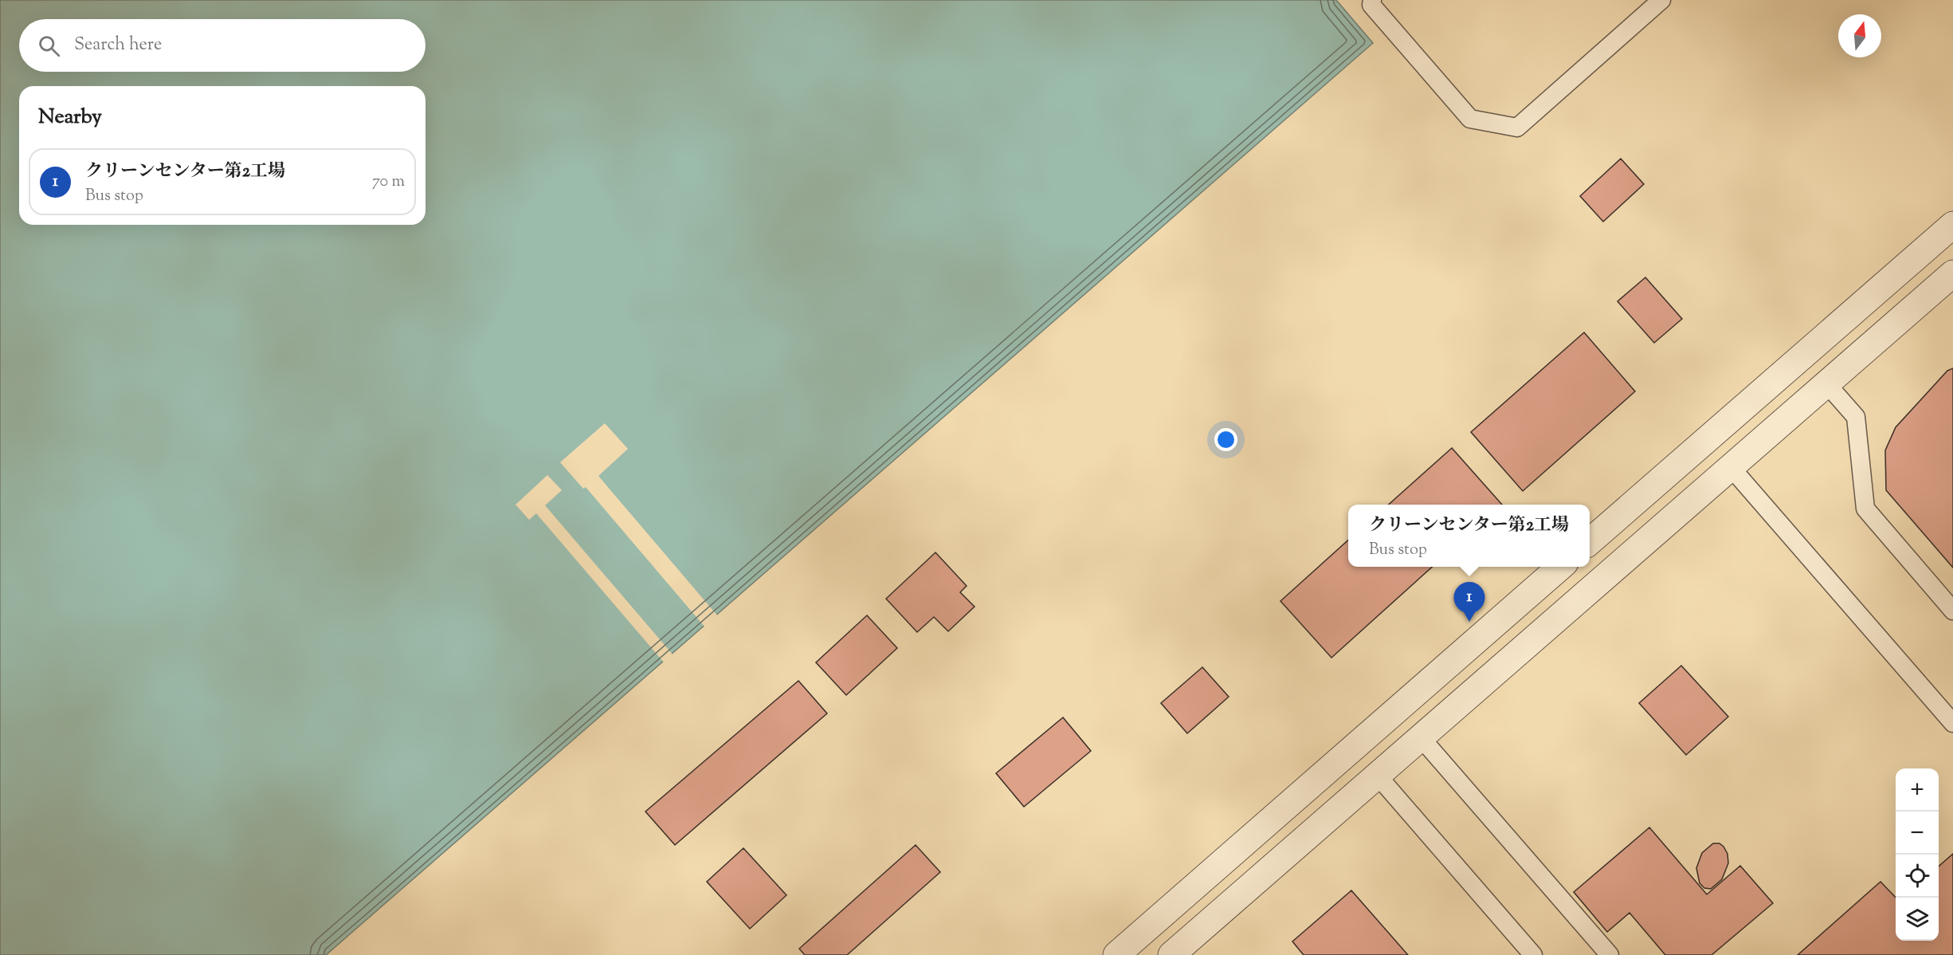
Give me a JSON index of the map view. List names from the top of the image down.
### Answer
{
  "north": "top",
  "page": {
    "search": "Search here",
    "heading": "Nearby",
    "list": [
      {
        "mark": "1",
        "name": "クリーンセンター第2工場",
        "note": "Bus stop",
        "value": "70 m"
      }
    ],
    "popup": ["クリーンセンター第2工場", "Bus stop"],
    "pins": "1",
    "map_buttons": ["+", "−"]
  }
}
